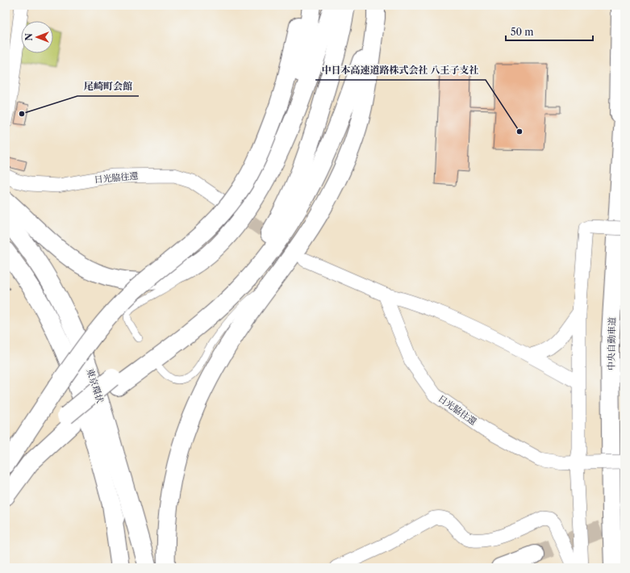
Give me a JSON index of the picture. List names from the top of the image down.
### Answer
{
  "streets": {
    "main road": ["中央自動車道", "東京環状"],
    "street": ["日光脇往還"]
  },
  "places": ["尾崎町会館", "中日本高速道路株式会社 八王子支社"],
  "scale_bar": "50 m",
  "north": "left"
}
